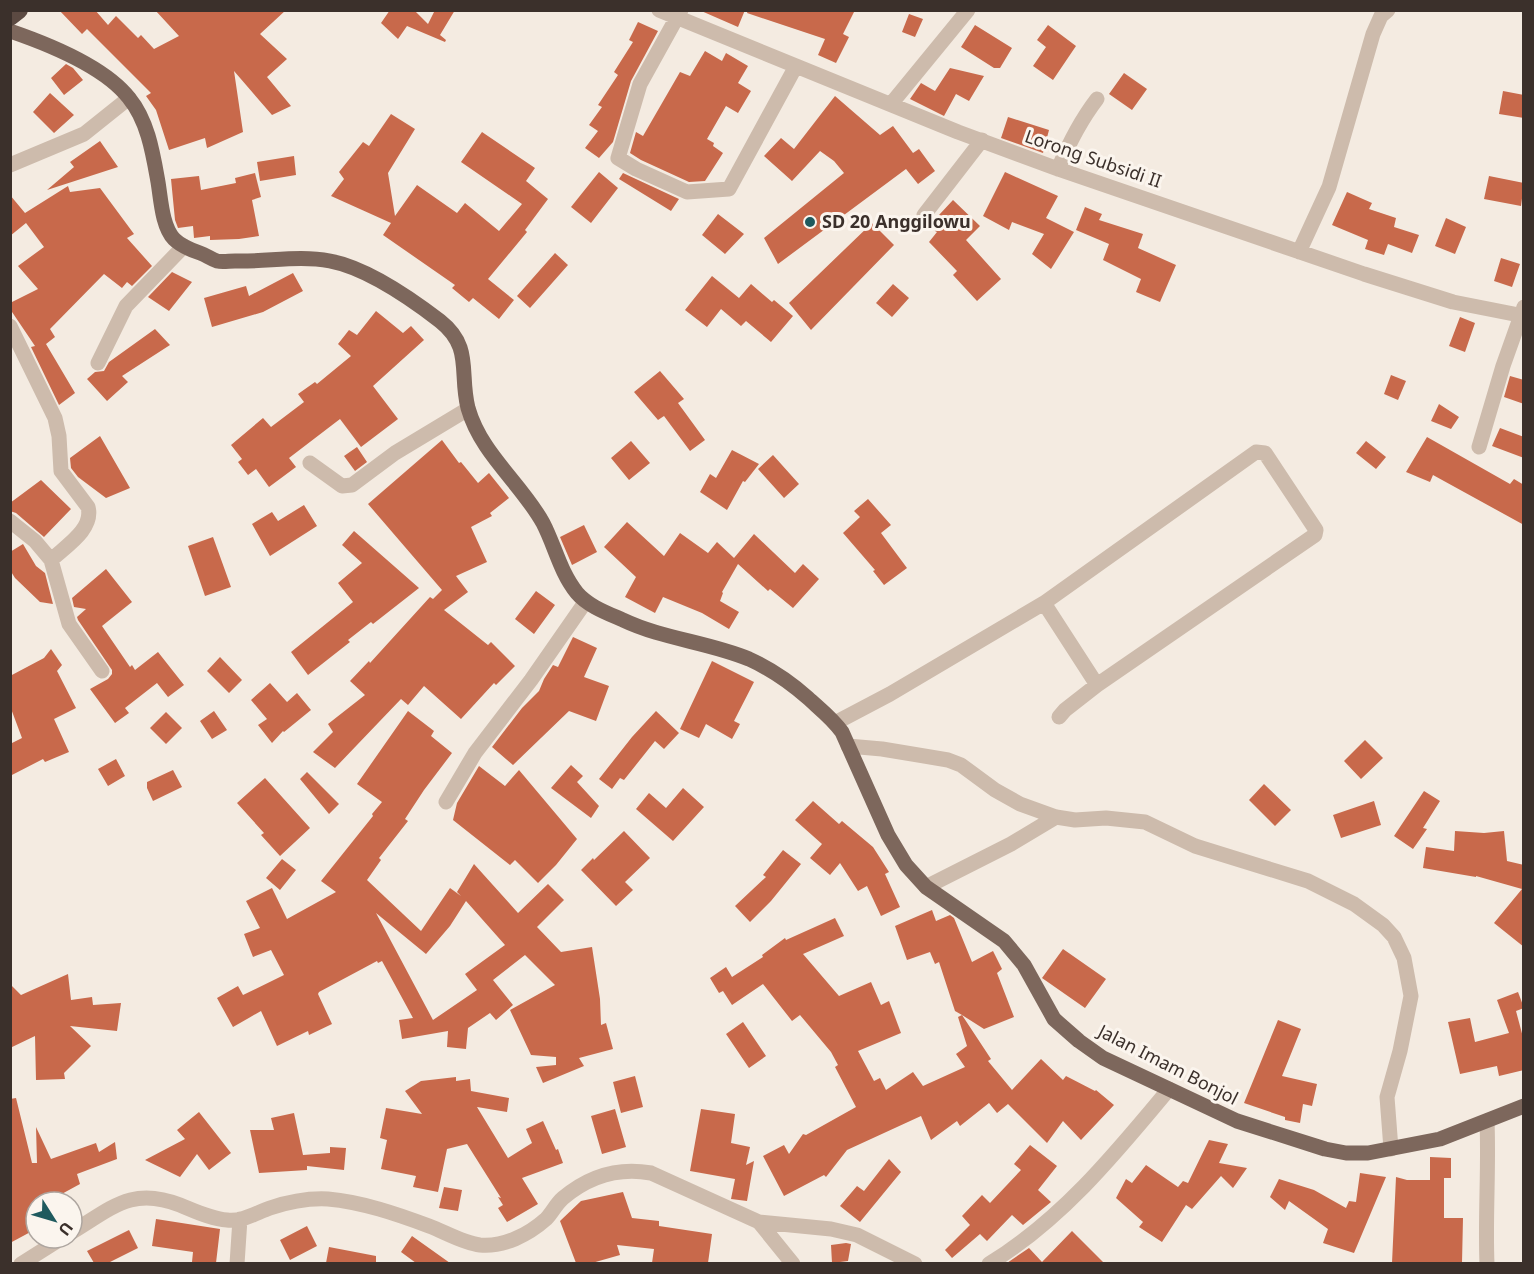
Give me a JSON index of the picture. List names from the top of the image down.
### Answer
{
  "streets": {
    "main road": ["Jalan Imam Bonjol"],
    "street": ["Lorong Subsidi II"]
  },
  "places": ["SD 20 Anggilowu"],
  "north": "bottom right"
}
